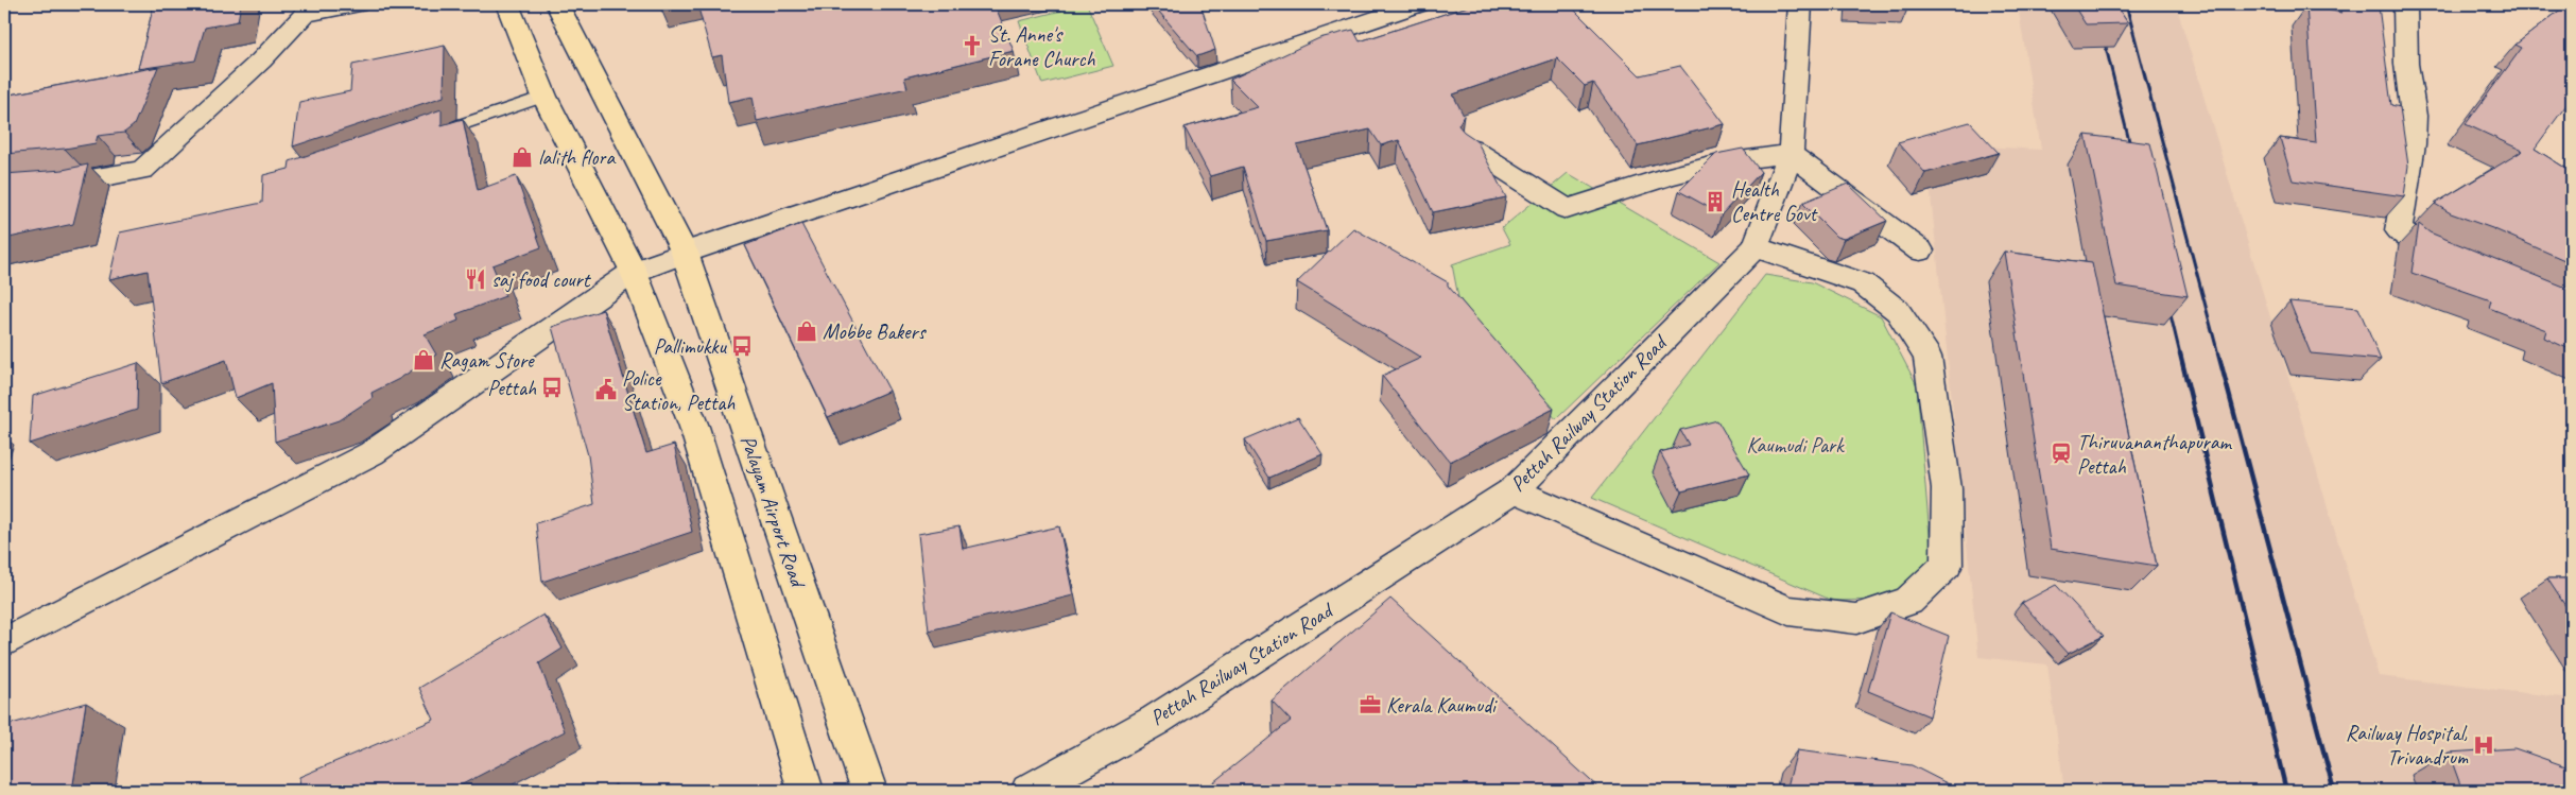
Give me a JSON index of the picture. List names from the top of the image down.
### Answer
{
  "streets": {
    "main road": ["Palayam Airport Road"],
    "street": ["Pettah Railway Station Road"]
  },
  "parks": ["Kaumudi Park"],
  "places": {
    "church": ["St. Anne's Forane Church"],
    "shop": ["lalith flora", "Mobbe Bakers", "Ragam Store"],
    "building": ["Health Centre Govt"],
    "restaurant": ["saj food court"],
    "bus stop": ["Pallimukku", "Pettah"],
    "public building": ["Police Station, Pettah"],
    "station": ["Thiruvananthapuram Pettah"],
    "office": ["Kerala Kaumudi"],
    "hospital": ["Railway Hospital, Trivandrum"]
  }
}
